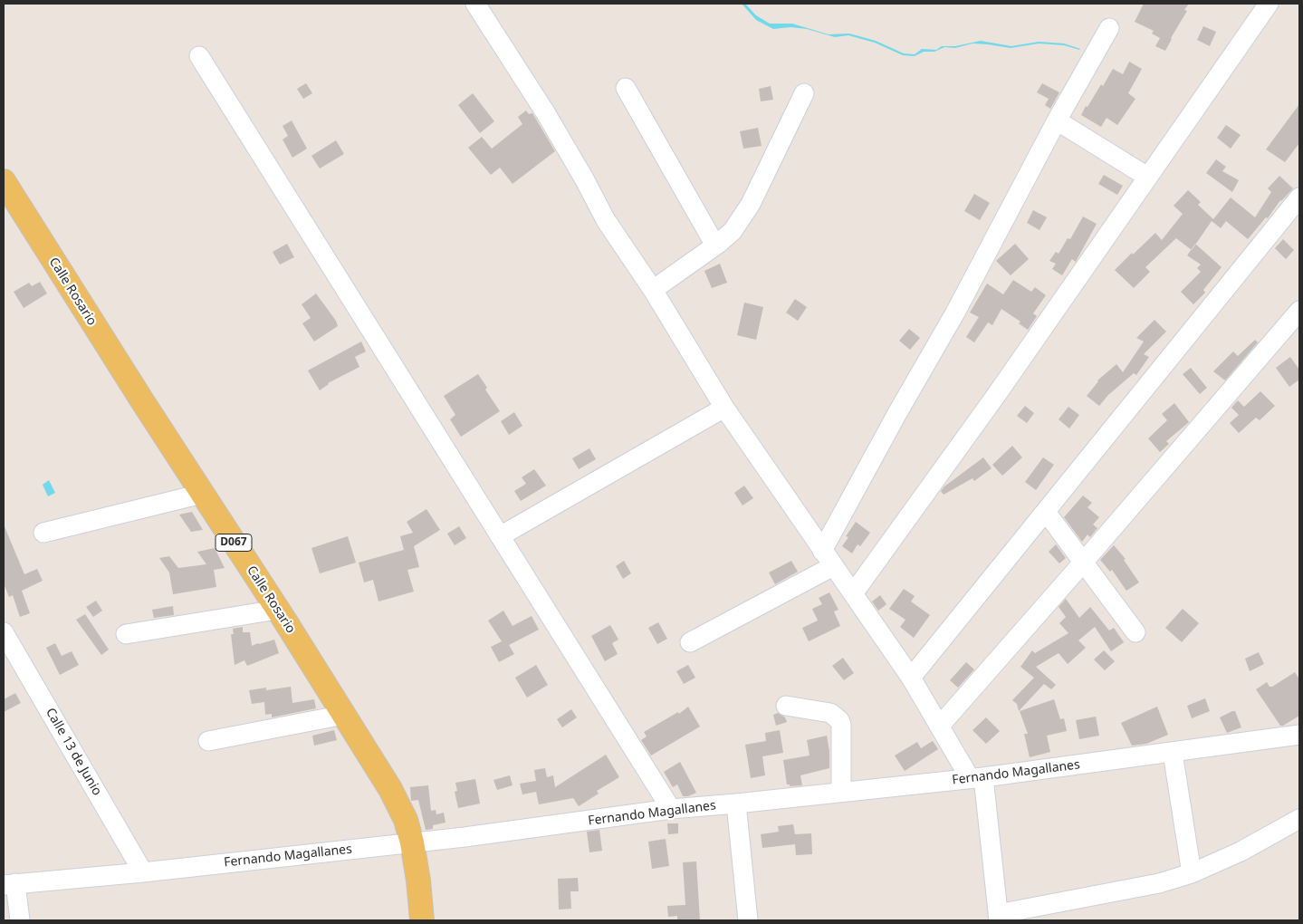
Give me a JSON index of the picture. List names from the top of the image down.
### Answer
{
  "streets": {
    "main road": ["Calle Rosario", "D067"],
    "street": ["Calle 13 de Junio", "Fernando Magallanes"]
  },
  "crossings": [
    ["Calle Rosario", "Fernando Magallanes"],
    ["Calle 13 de Junio", "Fernando Magallanes"]
  ]
}
